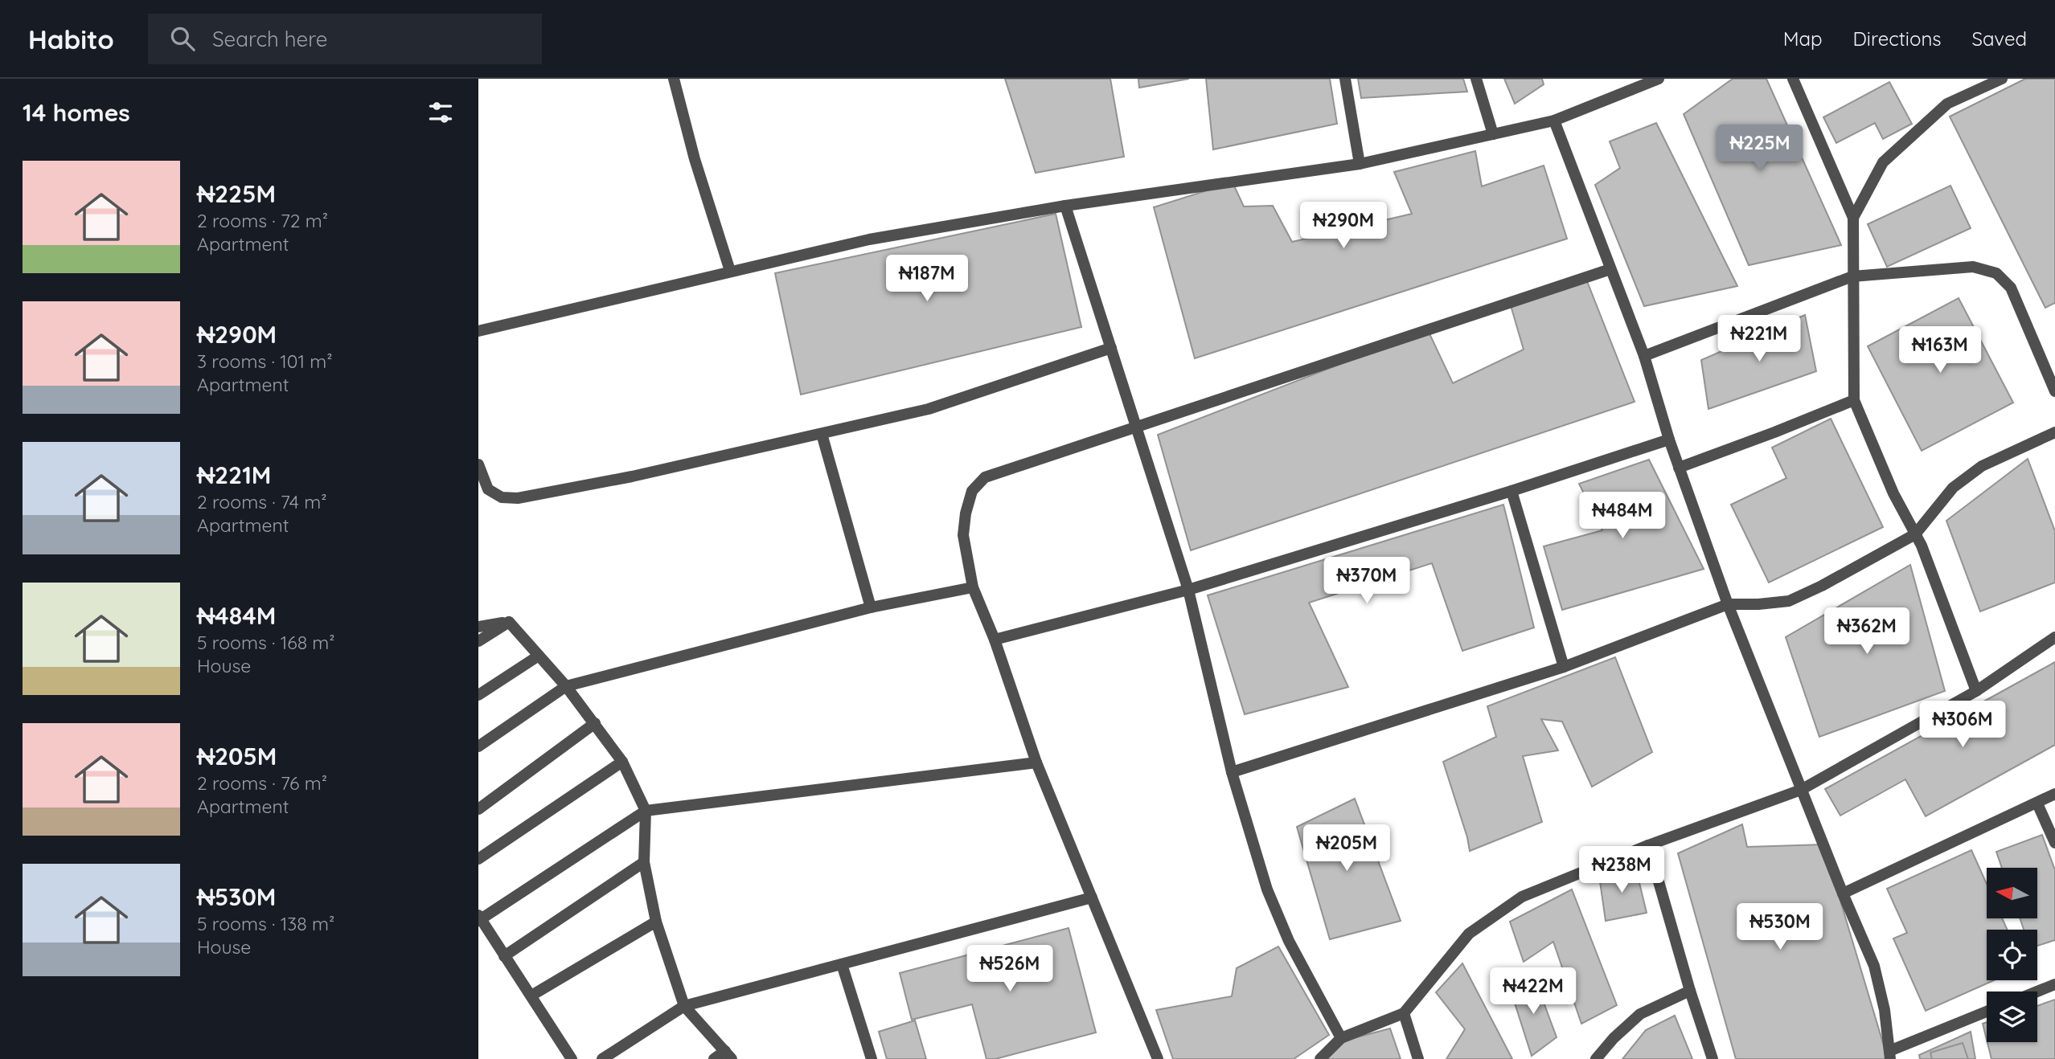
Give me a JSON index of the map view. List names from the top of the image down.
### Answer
{
  "north": "left",
  "page": {
    "header": "Habito",
    "search": "Search here",
    "nav": ["Map", "Directions", "Saved"],
    "heading": "14 homes",
    "price": [
      "₦225M",
      "₦290M",
      "₦187M",
      "₦221M",
      "₦163M",
      "₦484M",
      "₦370M",
      "₦362M",
      "₦306M",
      "₦205M",
      "₦238M",
      "₦530M",
      "₦526M",
      "₦422M"
    ],
    "list": [
      {
        "name": "₦225M",
        "note": "2 rooms · 72 m² · Apartment"
      },
      {
        "name": "₦290M",
        "note": "3 rooms · 101 m² · Apartment"
      },
      {
        "name": "₦221M",
        "note": "2 rooms · 74 m² · Apartment"
      },
      {
        "name": "₦484M",
        "note": "5 rooms · 168 m² · House"
      },
      {
        "name": "₦205M",
        "note": "2 rooms · 76 m² · Apartment"
      },
      {
        "name": "₦530M",
        "note": "5 rooms · 138 m² · House"
      }
    ]
  }
}
